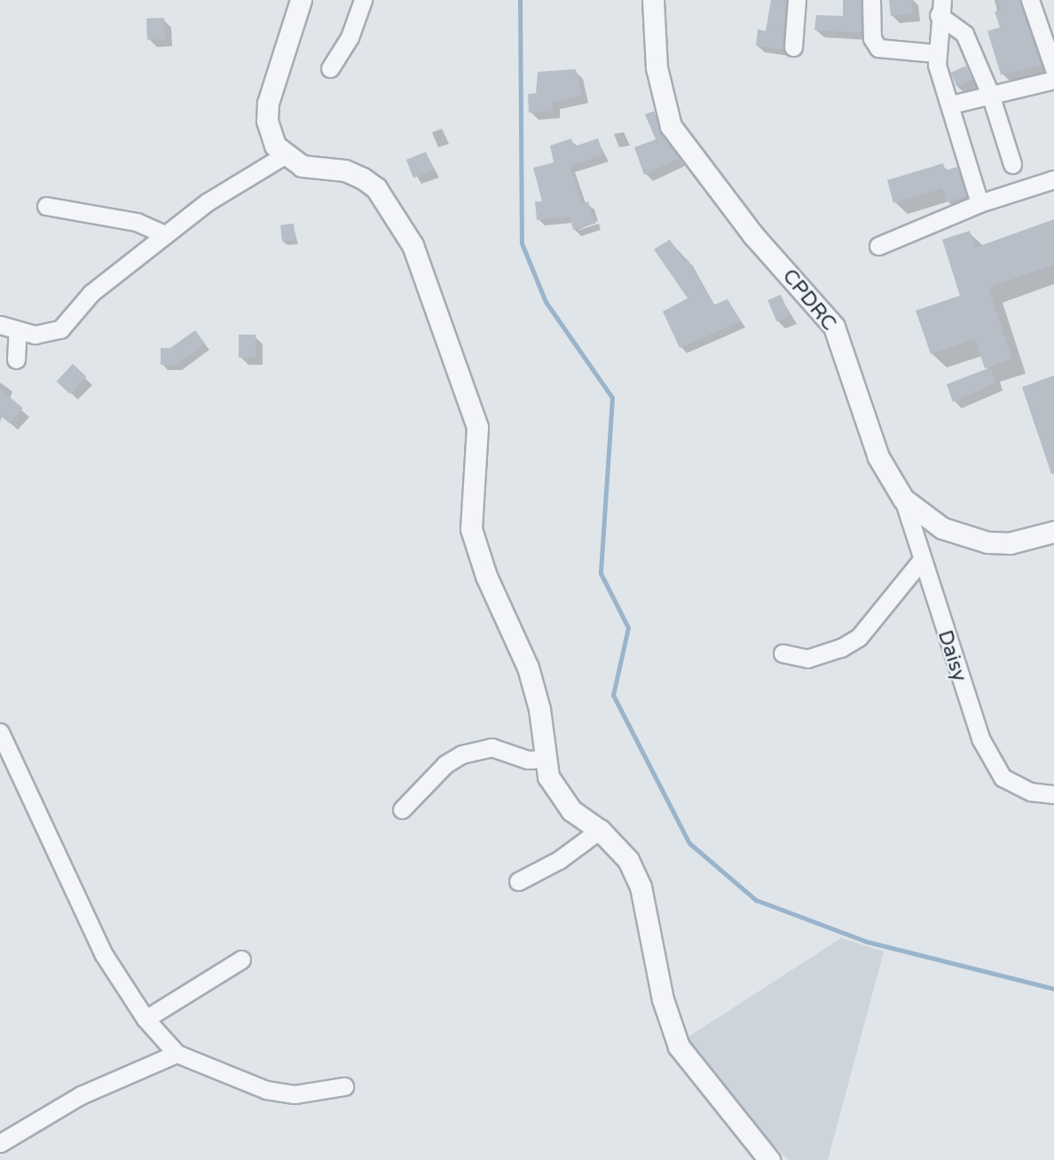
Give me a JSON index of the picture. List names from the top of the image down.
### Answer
{
  "streets": {
    "street": ["CPDRC", "Daisy"]
  },
  "crossings": [
    ["CPDRC", "Daisy"]
  ]
}
